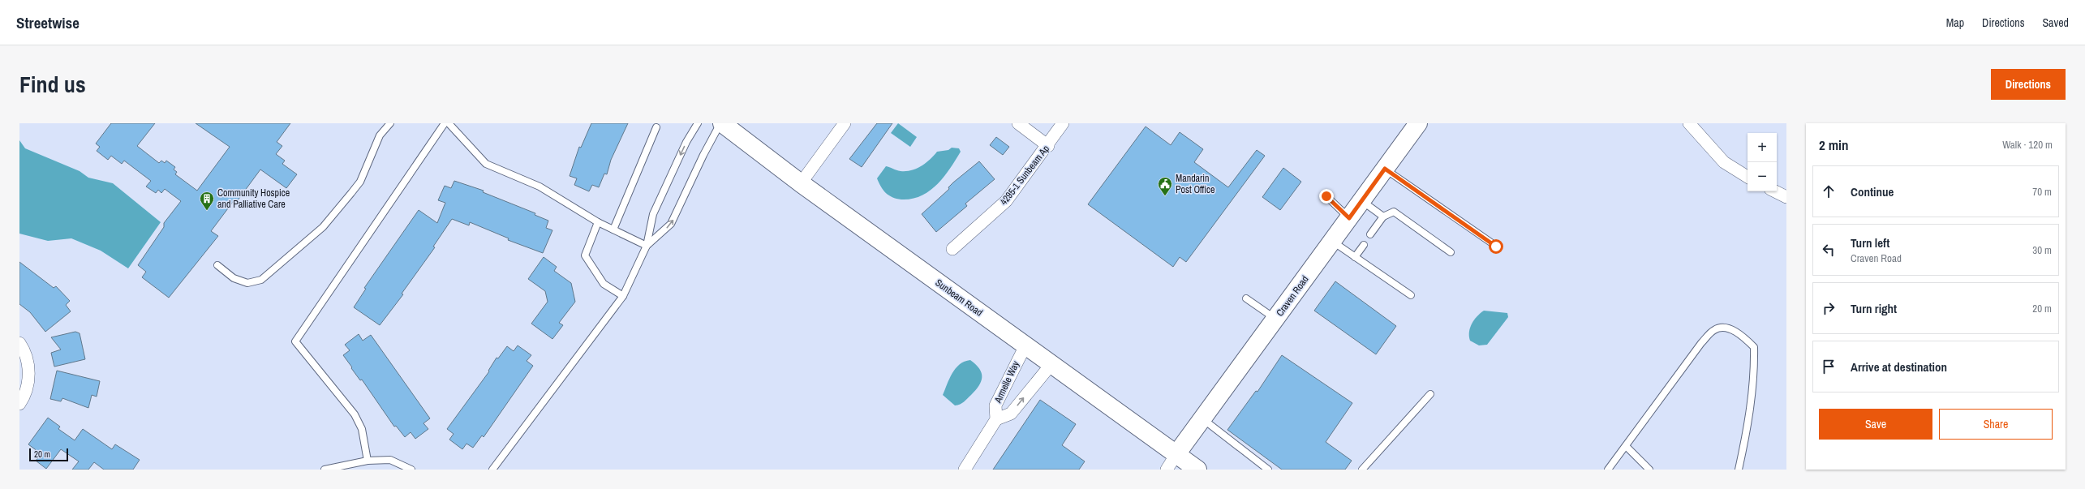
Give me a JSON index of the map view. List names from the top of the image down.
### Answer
{
  "streets": {
    "street": [
      "4295-1 Sunbeam Ap",
      "Craven Road",
      "Sunbeam Road",
      "Armelle Way"
    ]
  },
  "crossings": [
    ["Craven Road", "Sunbeam Road"],
    ["Sunbeam Road", "Armelle Way"]
  ],
  "places": {
    "public building": ["Mandarin Post Office"],
    "building": ["Community Hospice and Palliative Care"]
  },
  "scale_bar": "20 m",
  "page": {
    "header": "Streetwise",
    "nav": ["Map", "Directions", "Saved"],
    "title": "Find us",
    "buttons": [
      "Directions",
      ["Save", "Share"]
    ],
    "heading": ["2 min", "Walk · 120 m"],
    "map_buttons": ["+", "−"],
    "list": [
      ["Continue", "70 m"],
      ["Turn left", "Craven Road", "30 m"],
      ["Turn right", "20 m"],
      "Arrive at destination"
    ],
    "scale": "20 m"
  }
}
